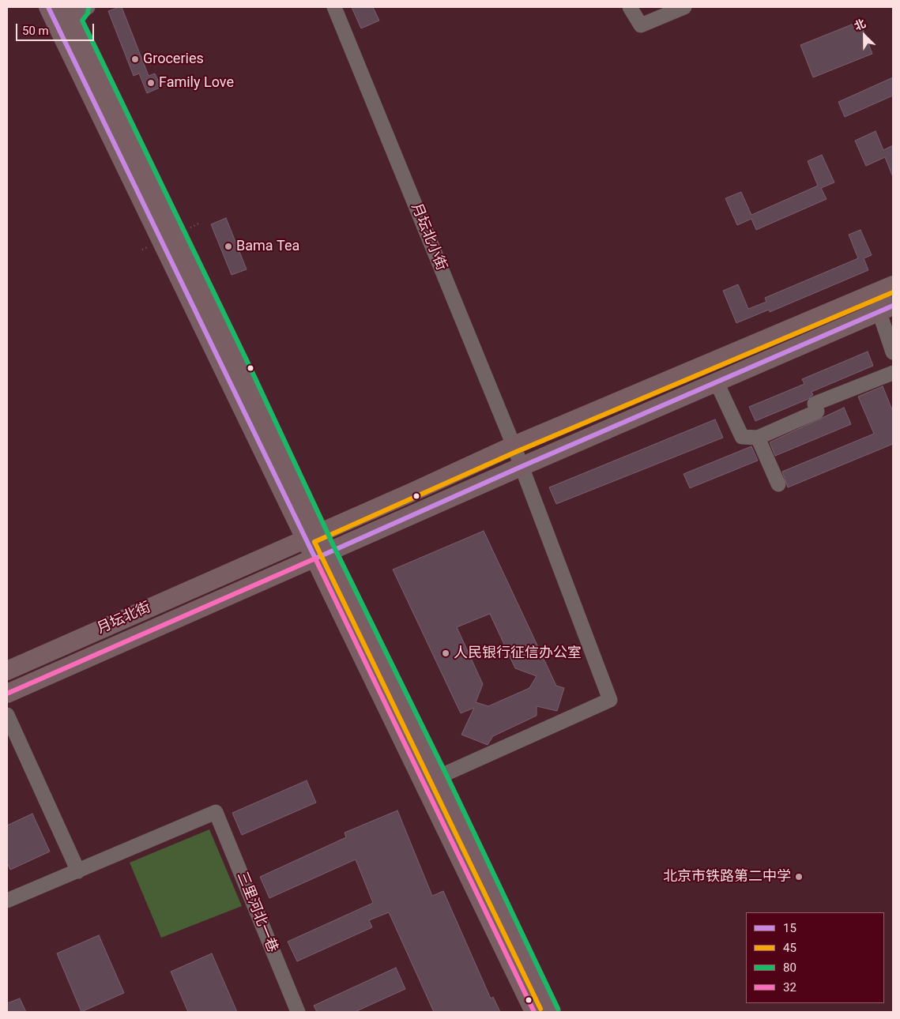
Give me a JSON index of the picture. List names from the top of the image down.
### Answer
{
  "streets": {
    "main road": ["月坛北街"],
    "street": ["月坛北小街", "三里河北一巷"]
  },
  "crossings": [
    ["月坛北小街", "月坛北街"]
  ],
  "places": [
    "Groceries",
    "Family Love",
    "Bama Tea",
    "人民银行征信办公室",
    "北京市铁路第二中学"
  ],
  "lines": [
    "transit line 15",
    "transit line 80",
    "transit line 45",
    "transit line 32"
  ],
  "legend": [
    "15",
    "45",
    "80",
    "32"
  ],
  "scale_bar": "50 m",
  "north": "top left"
}
